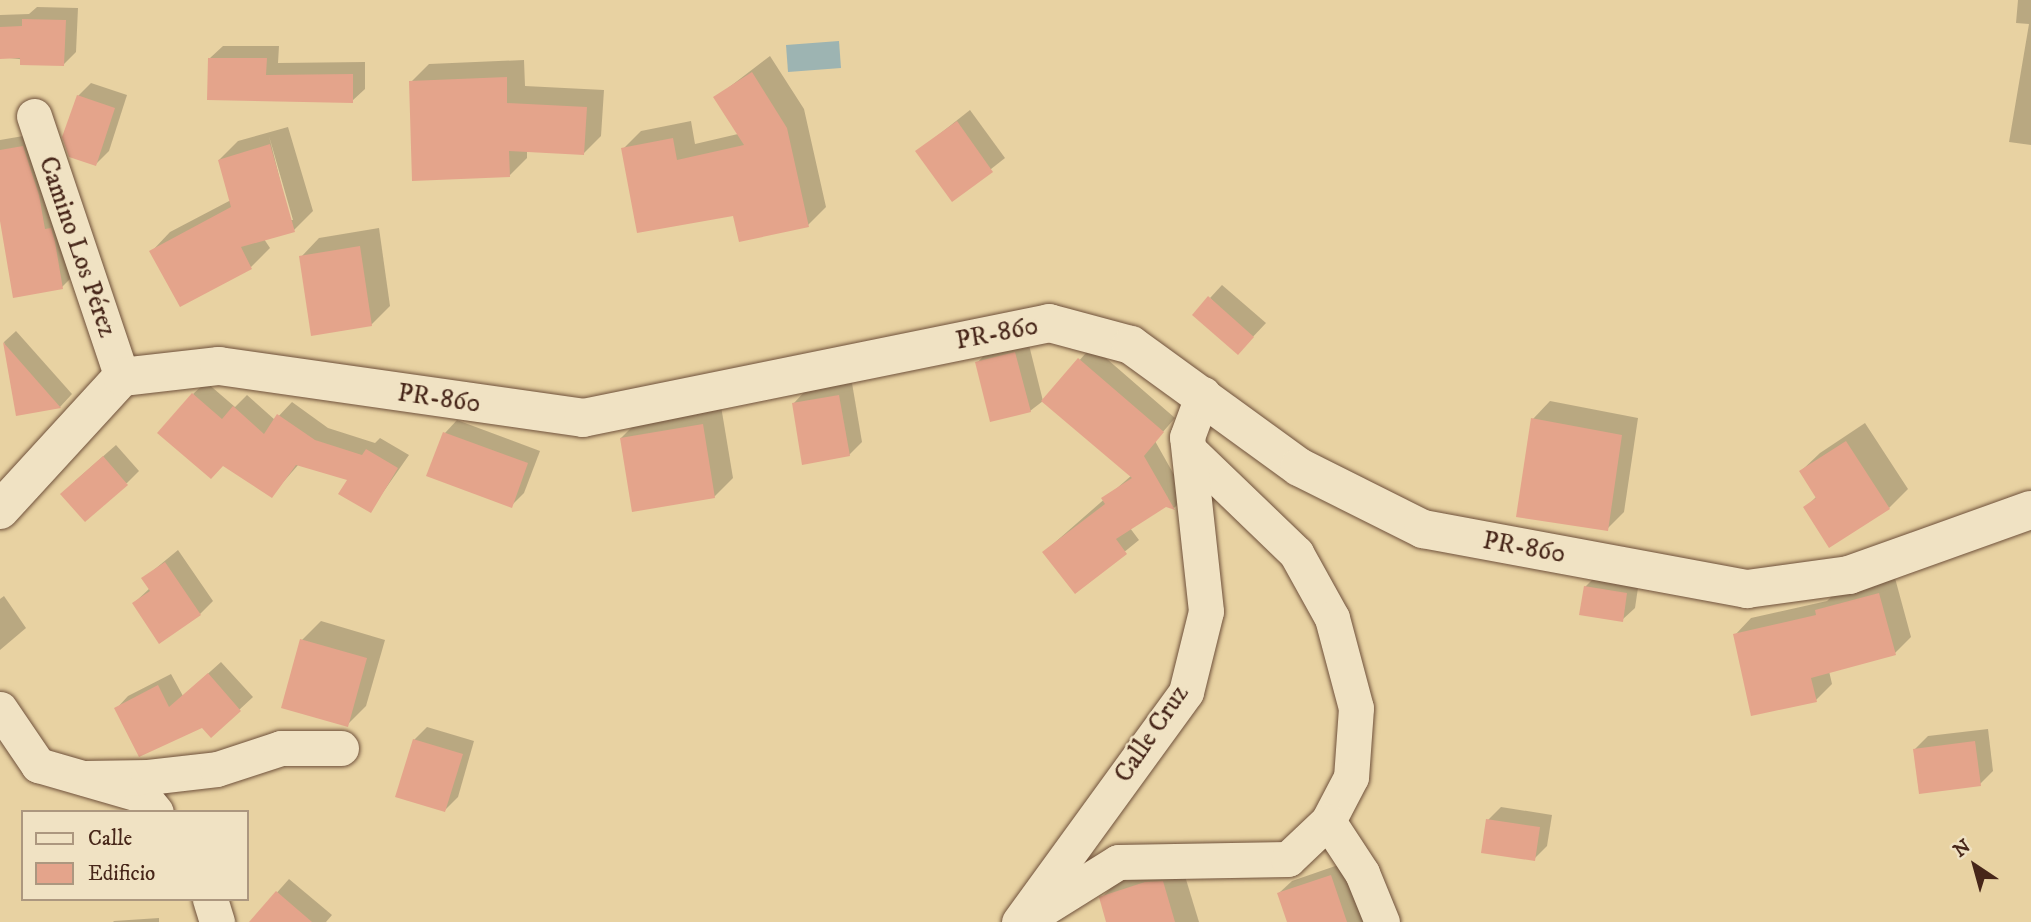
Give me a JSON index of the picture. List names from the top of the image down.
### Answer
{
  "streets": {
    "street": ["Camino Los Pérez", "PR-860", "Calle Cruz"]
  },
  "crossings": [
    ["Camino Los Pérez", "PR-860"],
    ["PR-860", "Calle Cruz"]
  ],
  "legend": ["Calle", "Edificio"],
  "north": "top left"
}
